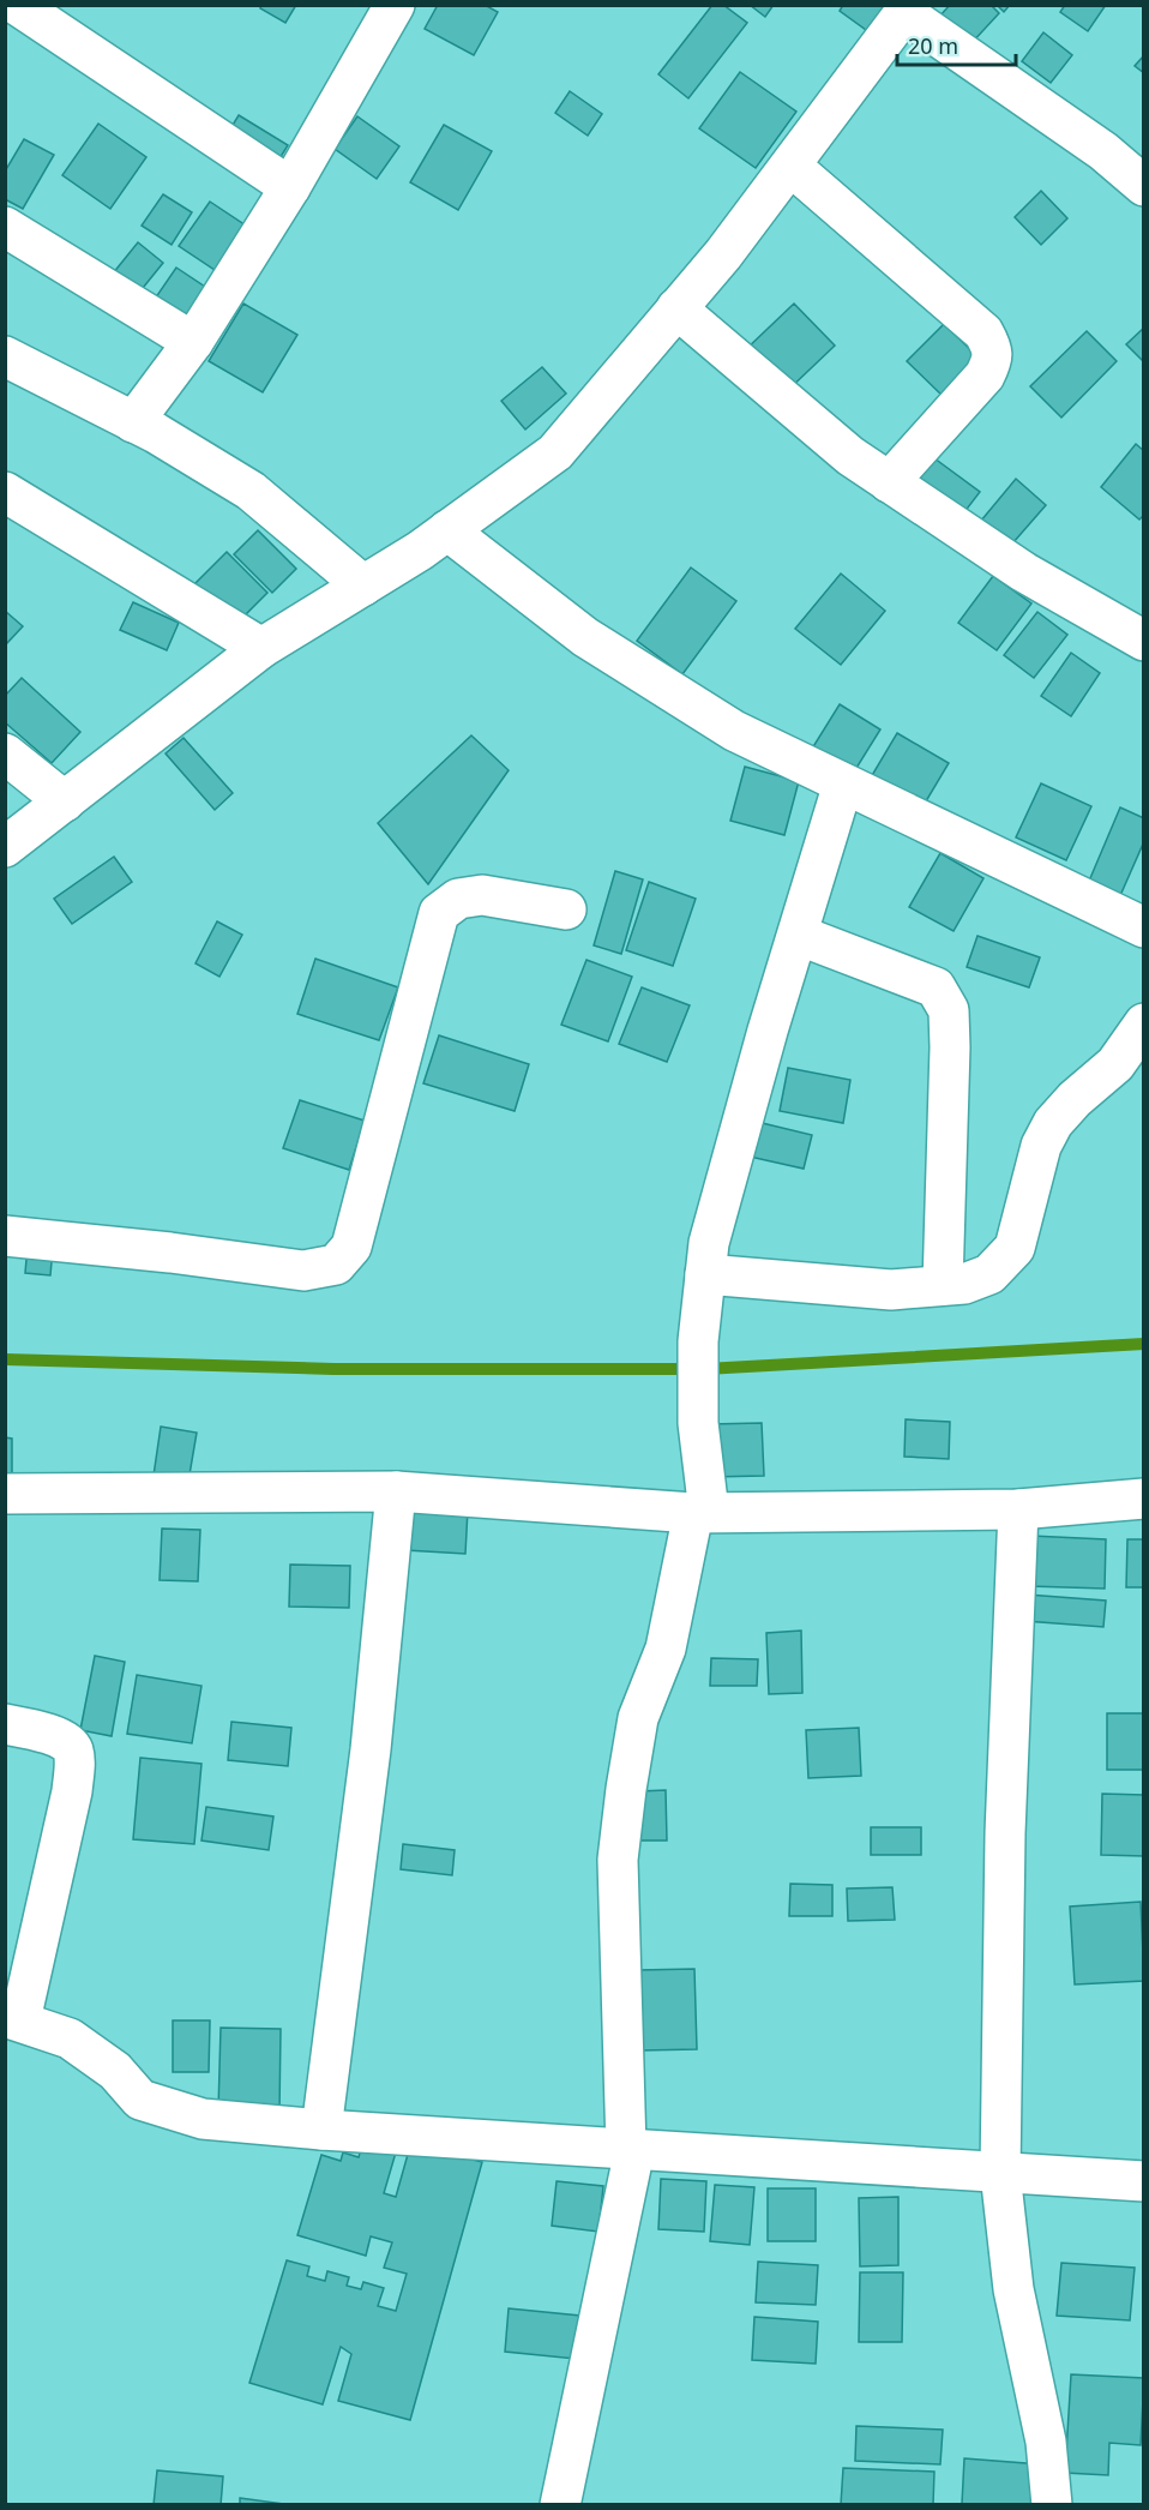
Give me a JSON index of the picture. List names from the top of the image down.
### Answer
{
  "scale_bar": "20 m"
}
